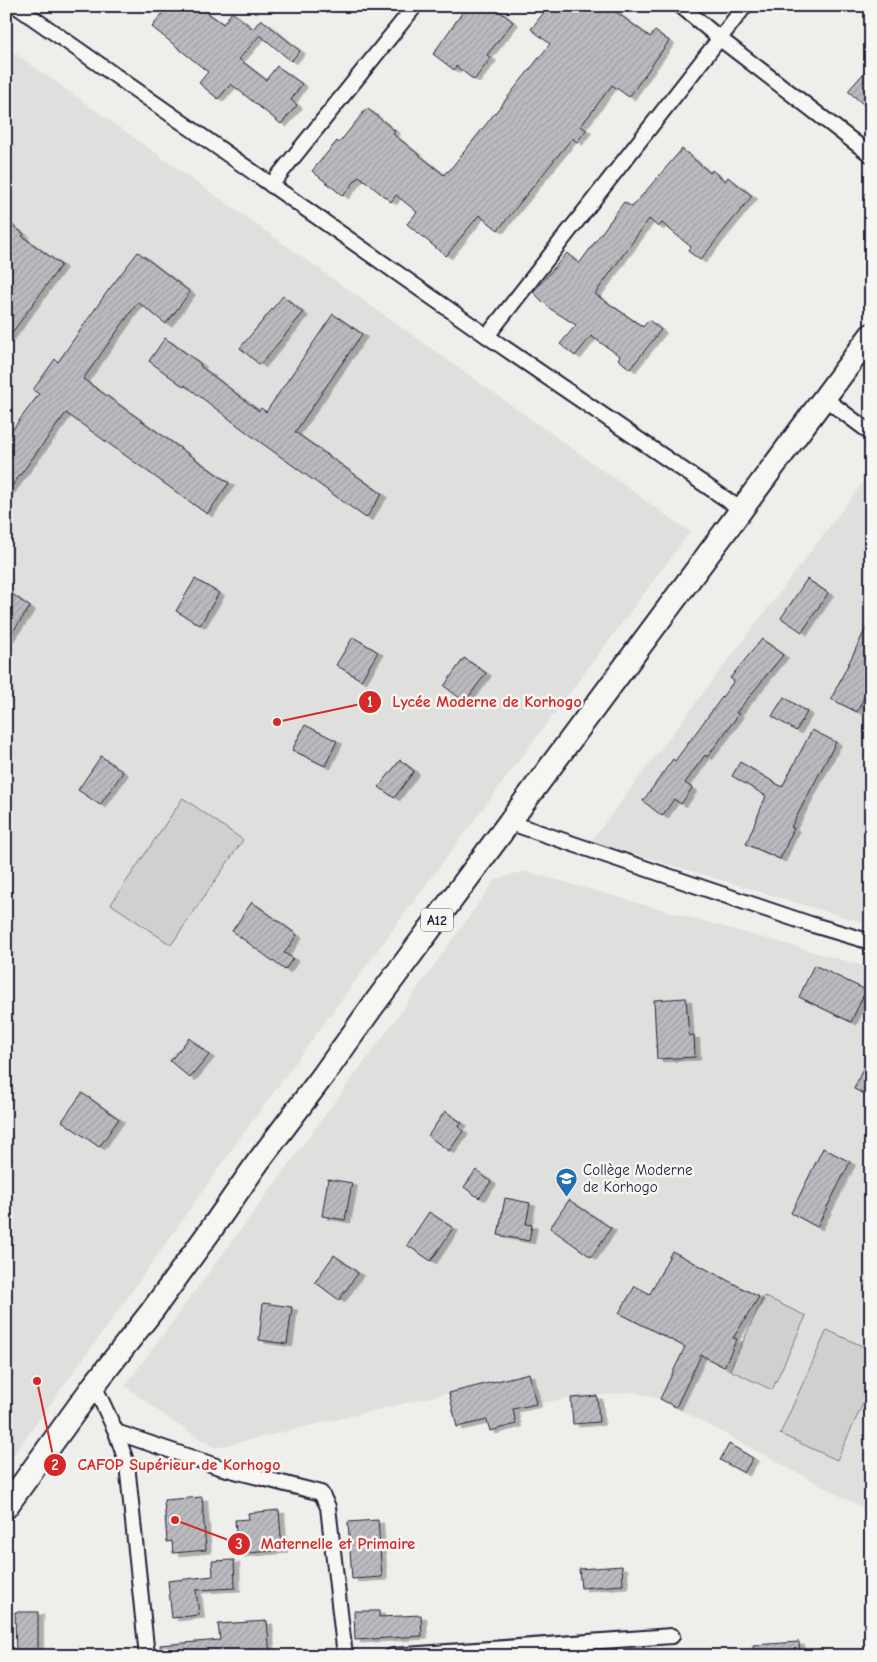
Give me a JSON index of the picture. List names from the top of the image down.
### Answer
{
  "streets": {
    "main road": ["A12"]
  },
  "places": {
    "other": ["Lycée Moderne de Korhogo", "CAFOP Supérieur de Korhogo", "Maternelle et Primaire"],
    "school or university": ["Collège Moderne de Korhogo"]
  }
}
